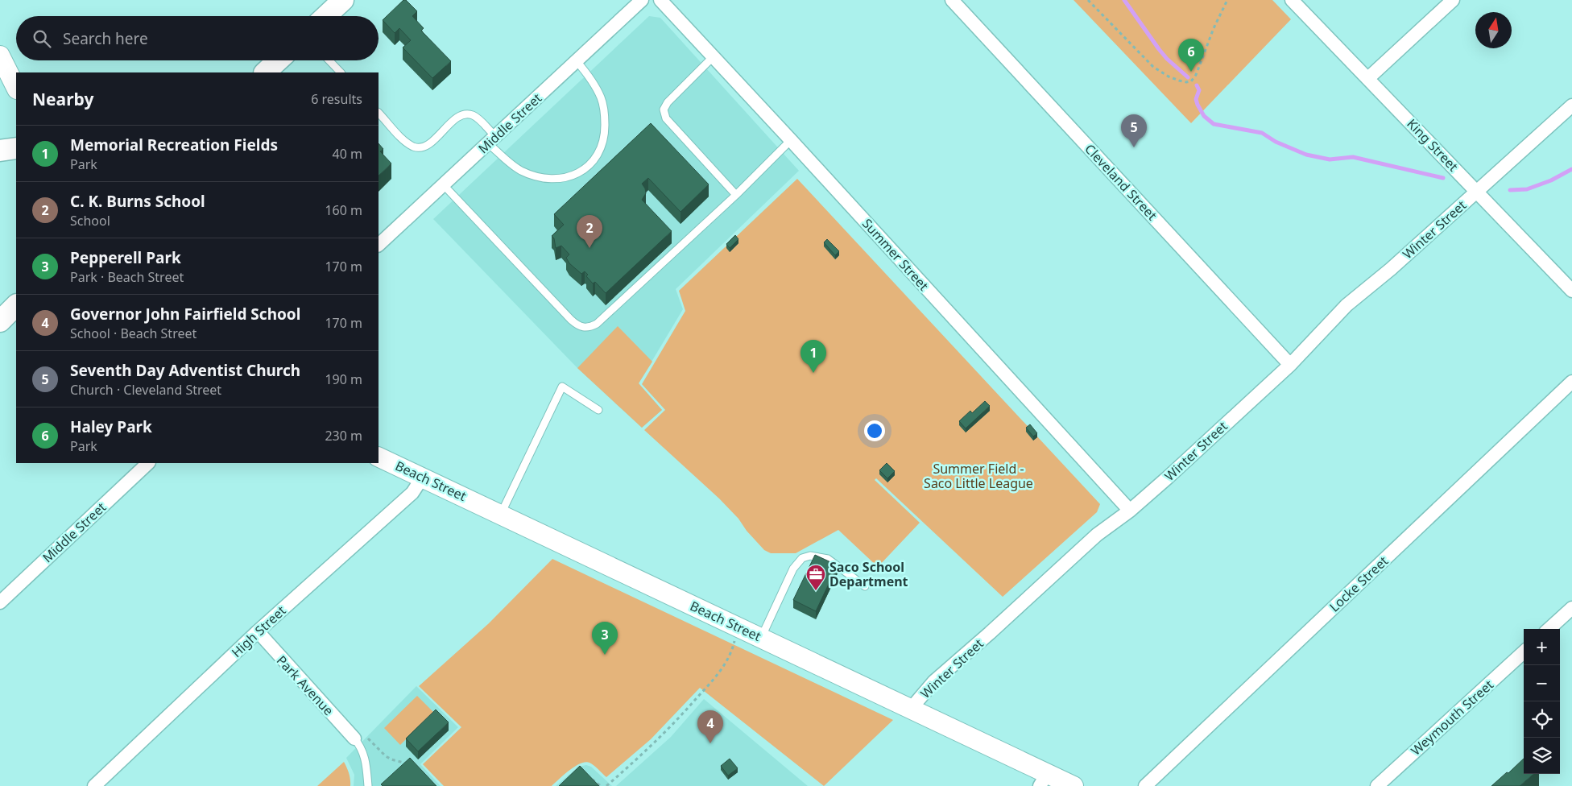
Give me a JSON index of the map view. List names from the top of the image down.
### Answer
{
  "streets": {
    "main road": ["Beach Street"],
    "street": [
      "Middle Street",
      "King Street",
      "Cleveland Street",
      "Winter Street",
      "Summer Street",
      "Locke Street",
      "High Street",
      "Park Avenue",
      "Weymouth Street"
    ]
  },
  "crossings": [
    ["King Street", "Winter Street"],
    ["Cleveland Street", "Winter Street"],
    ["Winter Street", "Summer Street"],
    ["Winter Street", "Beach Street"],
    ["Beach Street", "High Street"],
    ["High Street", "Park Avenue"]
  ],
  "parks": ["Summer Field - Saco Little League"],
  "places": {
    "office": ["Saco School Department"]
  },
  "north": "top",
  "page": {
    "search": "Search here",
    "pins": [
      "6",
      "5",
      "2",
      "1",
      "3",
      "4"
    ],
    "heading": ["Nearby", "6 results"],
    "list": [
      {
        "mark": "1",
        "name": "Memorial Recreation Fields",
        "note": "Park",
        "value": "40 m"
      },
      {
        "mark": "2",
        "name": "C. K. Burns School",
        "note": "School",
        "value": "160 m"
      },
      {
        "mark": "3",
        "name": "Pepperell Park",
        "note": "Park · Beach Street",
        "value": "170 m"
      },
      {
        "mark": "4",
        "name": "Governor John Fairfield School",
        "note": "School · Beach Street",
        "value": "170 m"
      },
      {
        "mark": "5",
        "name": "Seventh Day Adventist Church",
        "note": "Church · Cleveland Street",
        "value": "190 m"
      },
      {
        "mark": "6",
        "name": "Haley Park",
        "note": "Park",
        "value": "230 m"
      }
    ],
    "map_buttons": ["+", "−"]
  }
}
